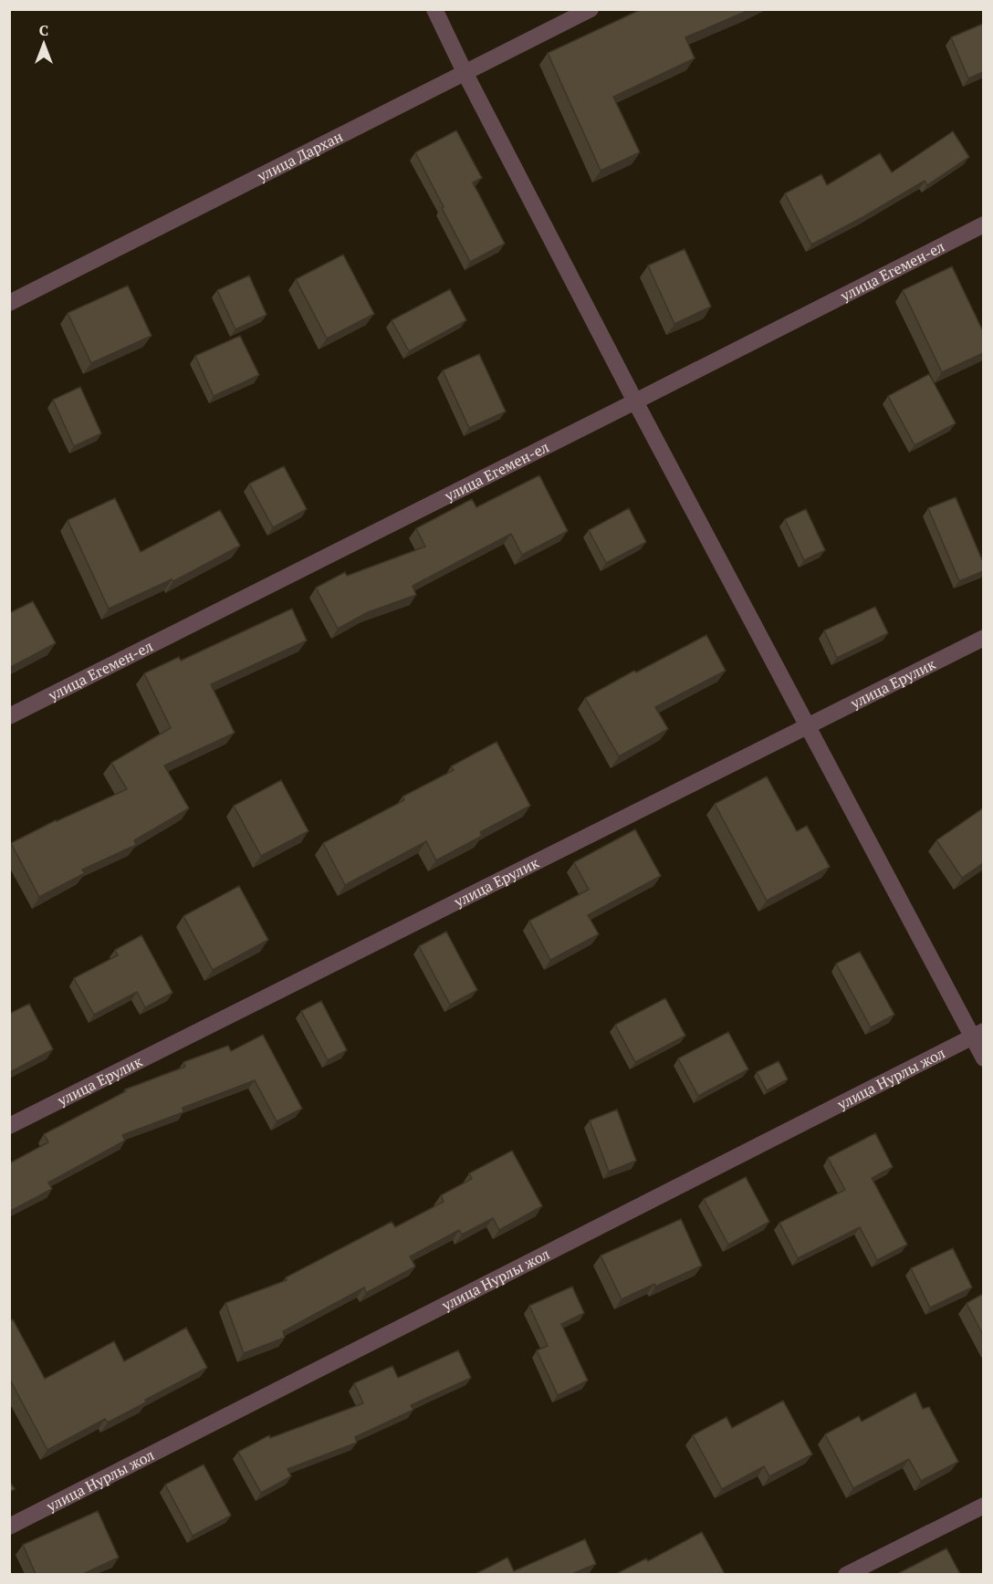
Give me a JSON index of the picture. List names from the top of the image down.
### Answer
{
  "streets": {
    "street": [
      "улица Дархан",
      "улица Егемен-ел",
      "улица Ерулик",
      "улица Нурлы жол"
    ]
  },
  "north": "top"
}
